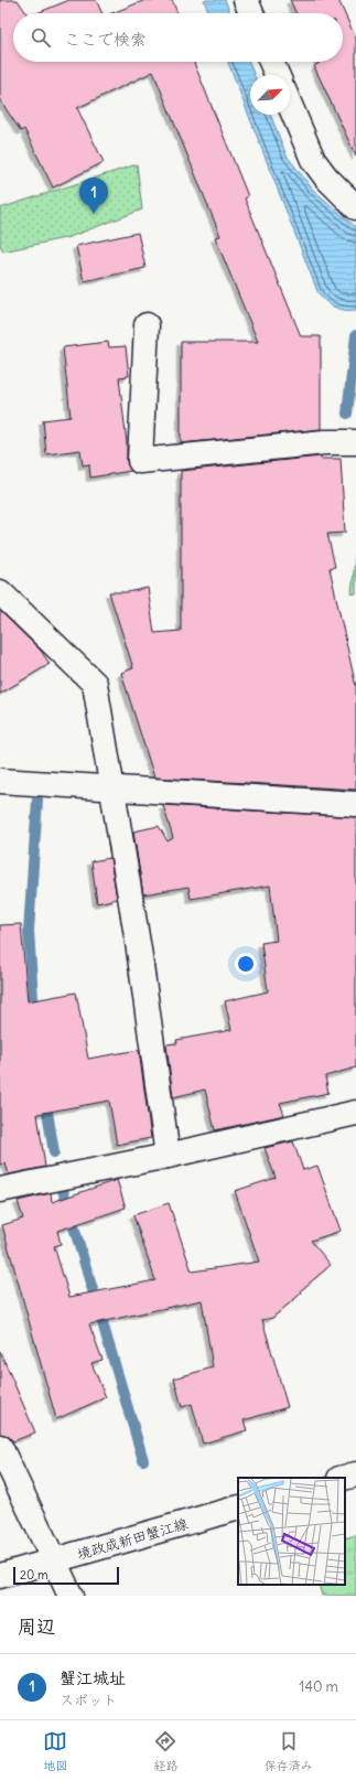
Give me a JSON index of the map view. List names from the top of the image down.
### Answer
{
  "streets": {
    "street": ["境政成新田蟹江線"]
  },
  "scale_bar": "20 m",
  "north": "top right",
  "page": {
    "search": "ここで検索",
    "pins": "1",
    "scale": "20 m",
    "heading": "周辺",
    "list": [
      {
        "mark": "1",
        "name": "蟹江城址",
        "note": "スポット",
        "value": "140 m"
      }
    ],
    "nav": ["地図", "経路", "保存済み"]
  }
}
